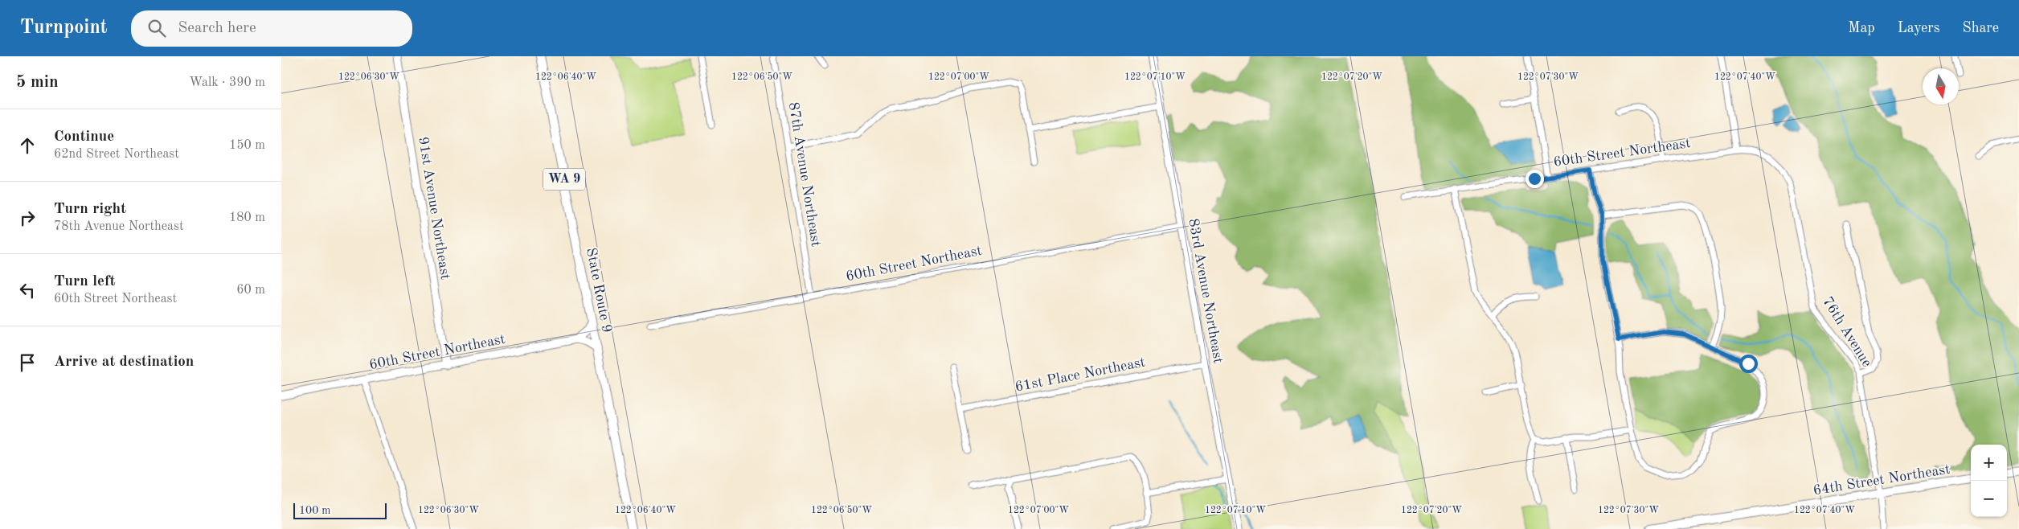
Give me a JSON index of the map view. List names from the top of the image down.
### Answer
{
  "streets": {
    "main road": ["WA 9", "State Route 9", "64th Street Northeast"],
    "street": [
      "60th Street Northeast",
      "87th Avenue Northeast",
      "91st Avenue Northeast",
      "83rd Avenue Northeast",
      "76th Avenue",
      "61st Place Northeast"
    ]
  },
  "crossings": [
    ["60th Street Northeast", "87th Avenue Northeast"],
    ["60th Street Northeast", "91st Avenue Northeast"],
    ["60th Street Northeast", "83rd Avenue Northeast"],
    ["60th Street Northeast", "76th Avenue"],
    ["83rd Avenue Northeast", "61st Place Northeast"],
    ["76th Avenue", "64th Street Northeast"]
  ],
  "scale_bar": "100 m",
  "north": "bottom",
  "page": {
    "header": "Turnpoint",
    "search": "Search here",
    "nav": ["Map", "Layers", "Share"],
    "heading": ["5 min", "Walk · 390 m"],
    "list": [
      ["Continue", "62nd Street Northeast", "150 m"],
      ["Turn right", "78th Avenue Northeast", "180 m"],
      ["Turn left", "60th Street Northeast", "60 m"],
      "Arrive at destination"
    ],
    "map_buttons": ["+", "−"],
    "scale": "100 m"
  },
  "coordinates": [
    "122°06'30\"W",
    "122°06'40\"W",
    "122°06'50\"W",
    "122°07'00\"W",
    "122°07'10\"W",
    "122°07'20\"W",
    "122°07'30\"W",
    "122°07'40\"W"
  ]
}
